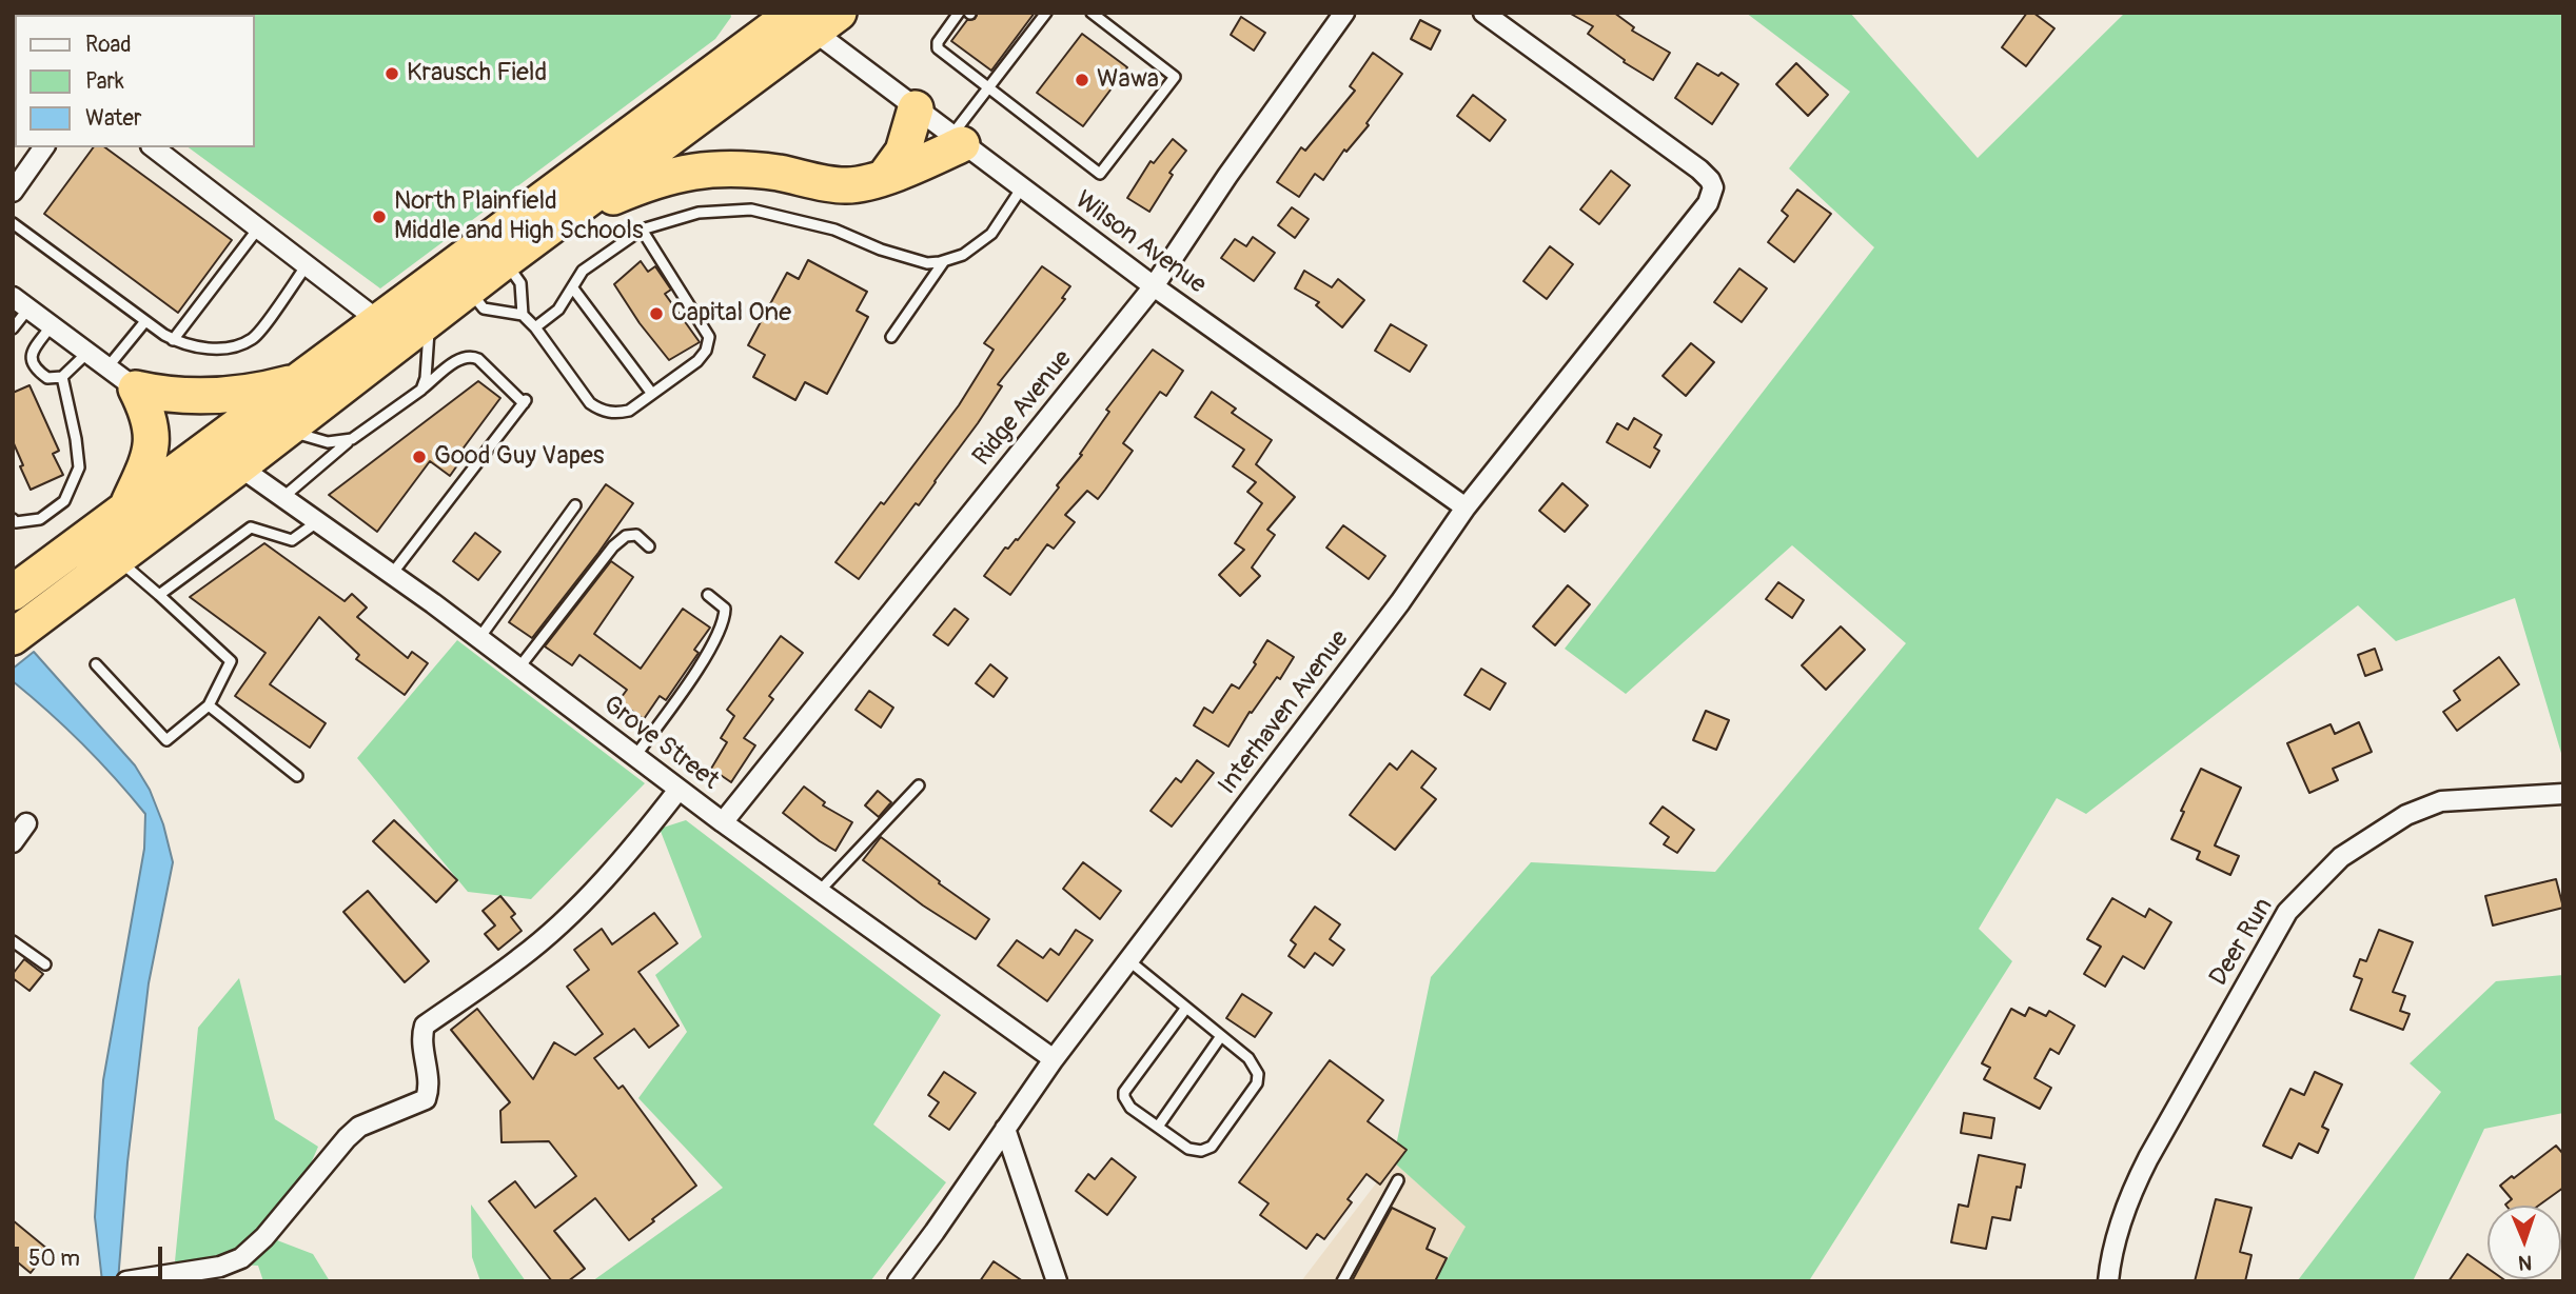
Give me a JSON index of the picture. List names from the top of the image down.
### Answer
{
  "streets": {
    "street": [
      "Wilson Avenue",
      "Ridge Avenue",
      "Interhaven Avenue",
      "Grove Street",
      "Deer Run"
    ]
  },
  "crossings": [
    ["Wilson Avenue", "Ridge Avenue"],
    ["Wilson Avenue", "Interhaven Avenue"],
    ["Ridge Avenue", "Grove Street"],
    ["Interhaven Avenue", "Grove Street"]
  ],
  "places": [
    "Krausch Field",
    "Wawa",
    "North Plainfield Middle and High Schools",
    "Capital One",
    "Good Guy Vapes"
  ],
  "legend": ["Road", "Park", "Water"],
  "scale_bar": "50 m",
  "north": "bottom"
}
